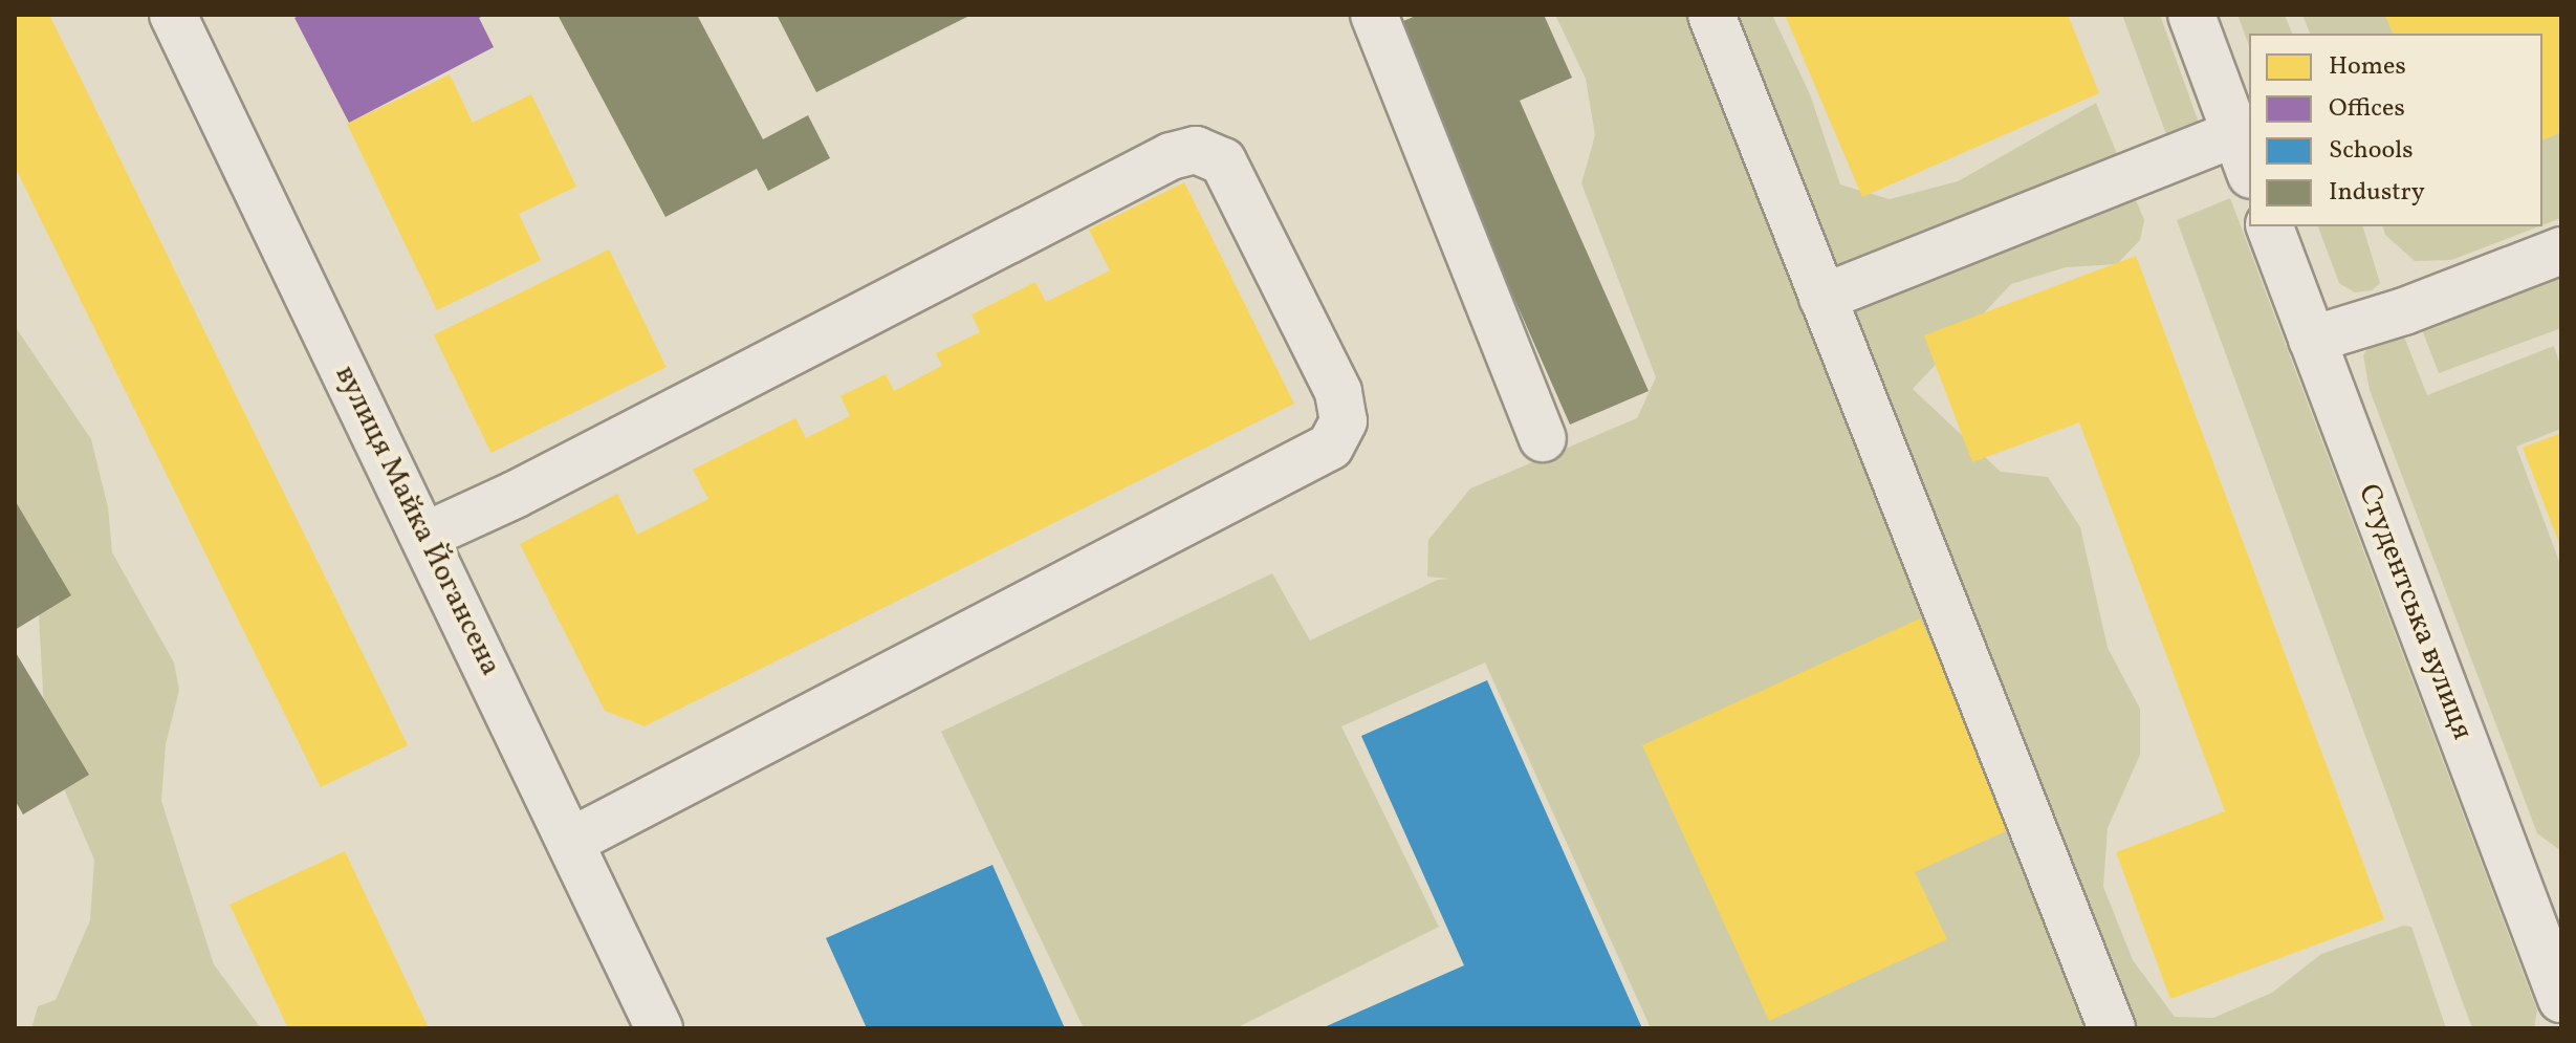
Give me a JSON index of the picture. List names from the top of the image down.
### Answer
{
  "streets": {
    "street": ["вулиця Майка Йогансена", "Студентська вулиця"]
  },
  "legend": [
    "Homes",
    "Offices",
    "Schools",
    "Industry"
  ]
}
